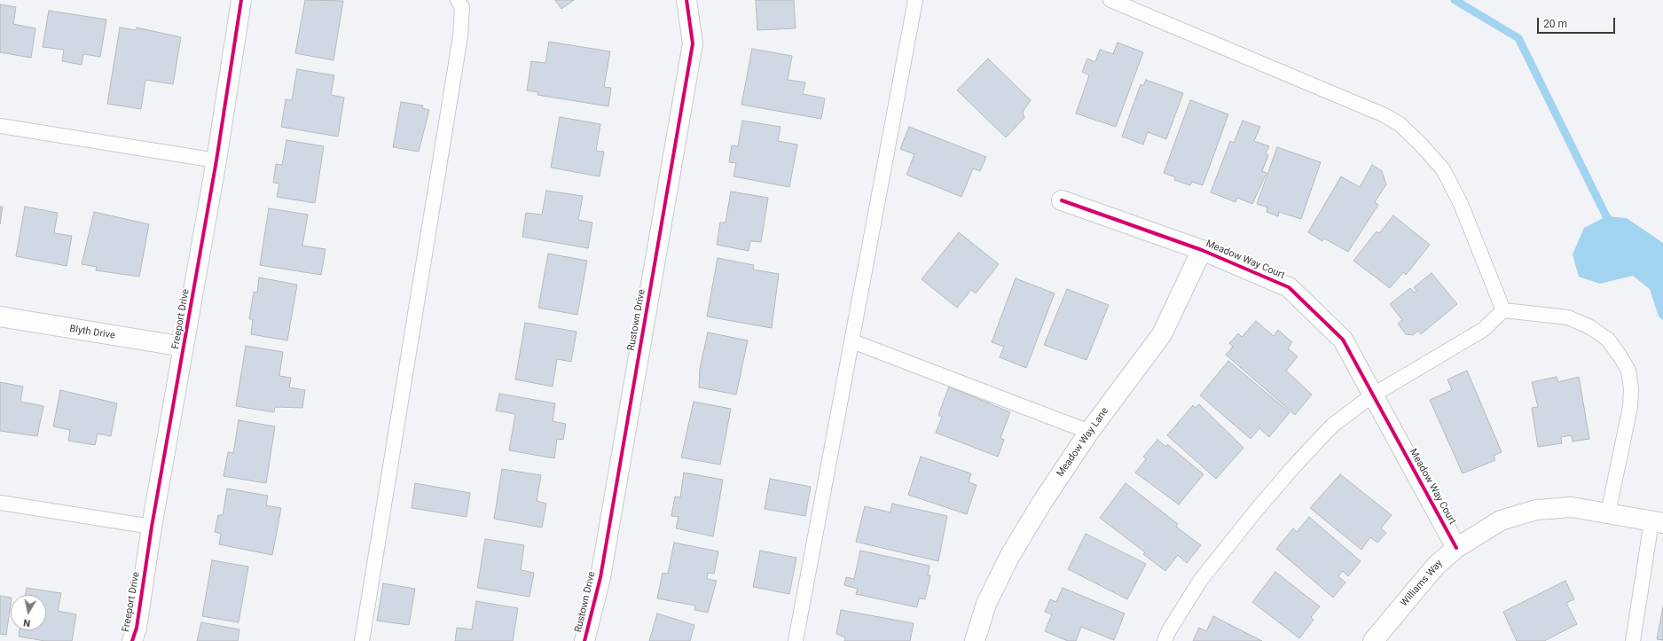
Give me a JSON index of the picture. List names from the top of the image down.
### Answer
{
  "streets": {
    "street": [
      "Meadow Way Court",
      "Freeport Drive",
      "Rustown Drive",
      "Blyth Drive",
      "Meadow Way Lane",
      "Williams Way"
    ]
  },
  "crossings": [
    ["Meadow Way Court", "Meadow Way Lane"],
    ["Meadow Way Court", "Williams Way"],
    ["Freeport Drive", "Blyth Drive"]
  ],
  "scale_bar": "20 m",
  "north": "bottom"
}
